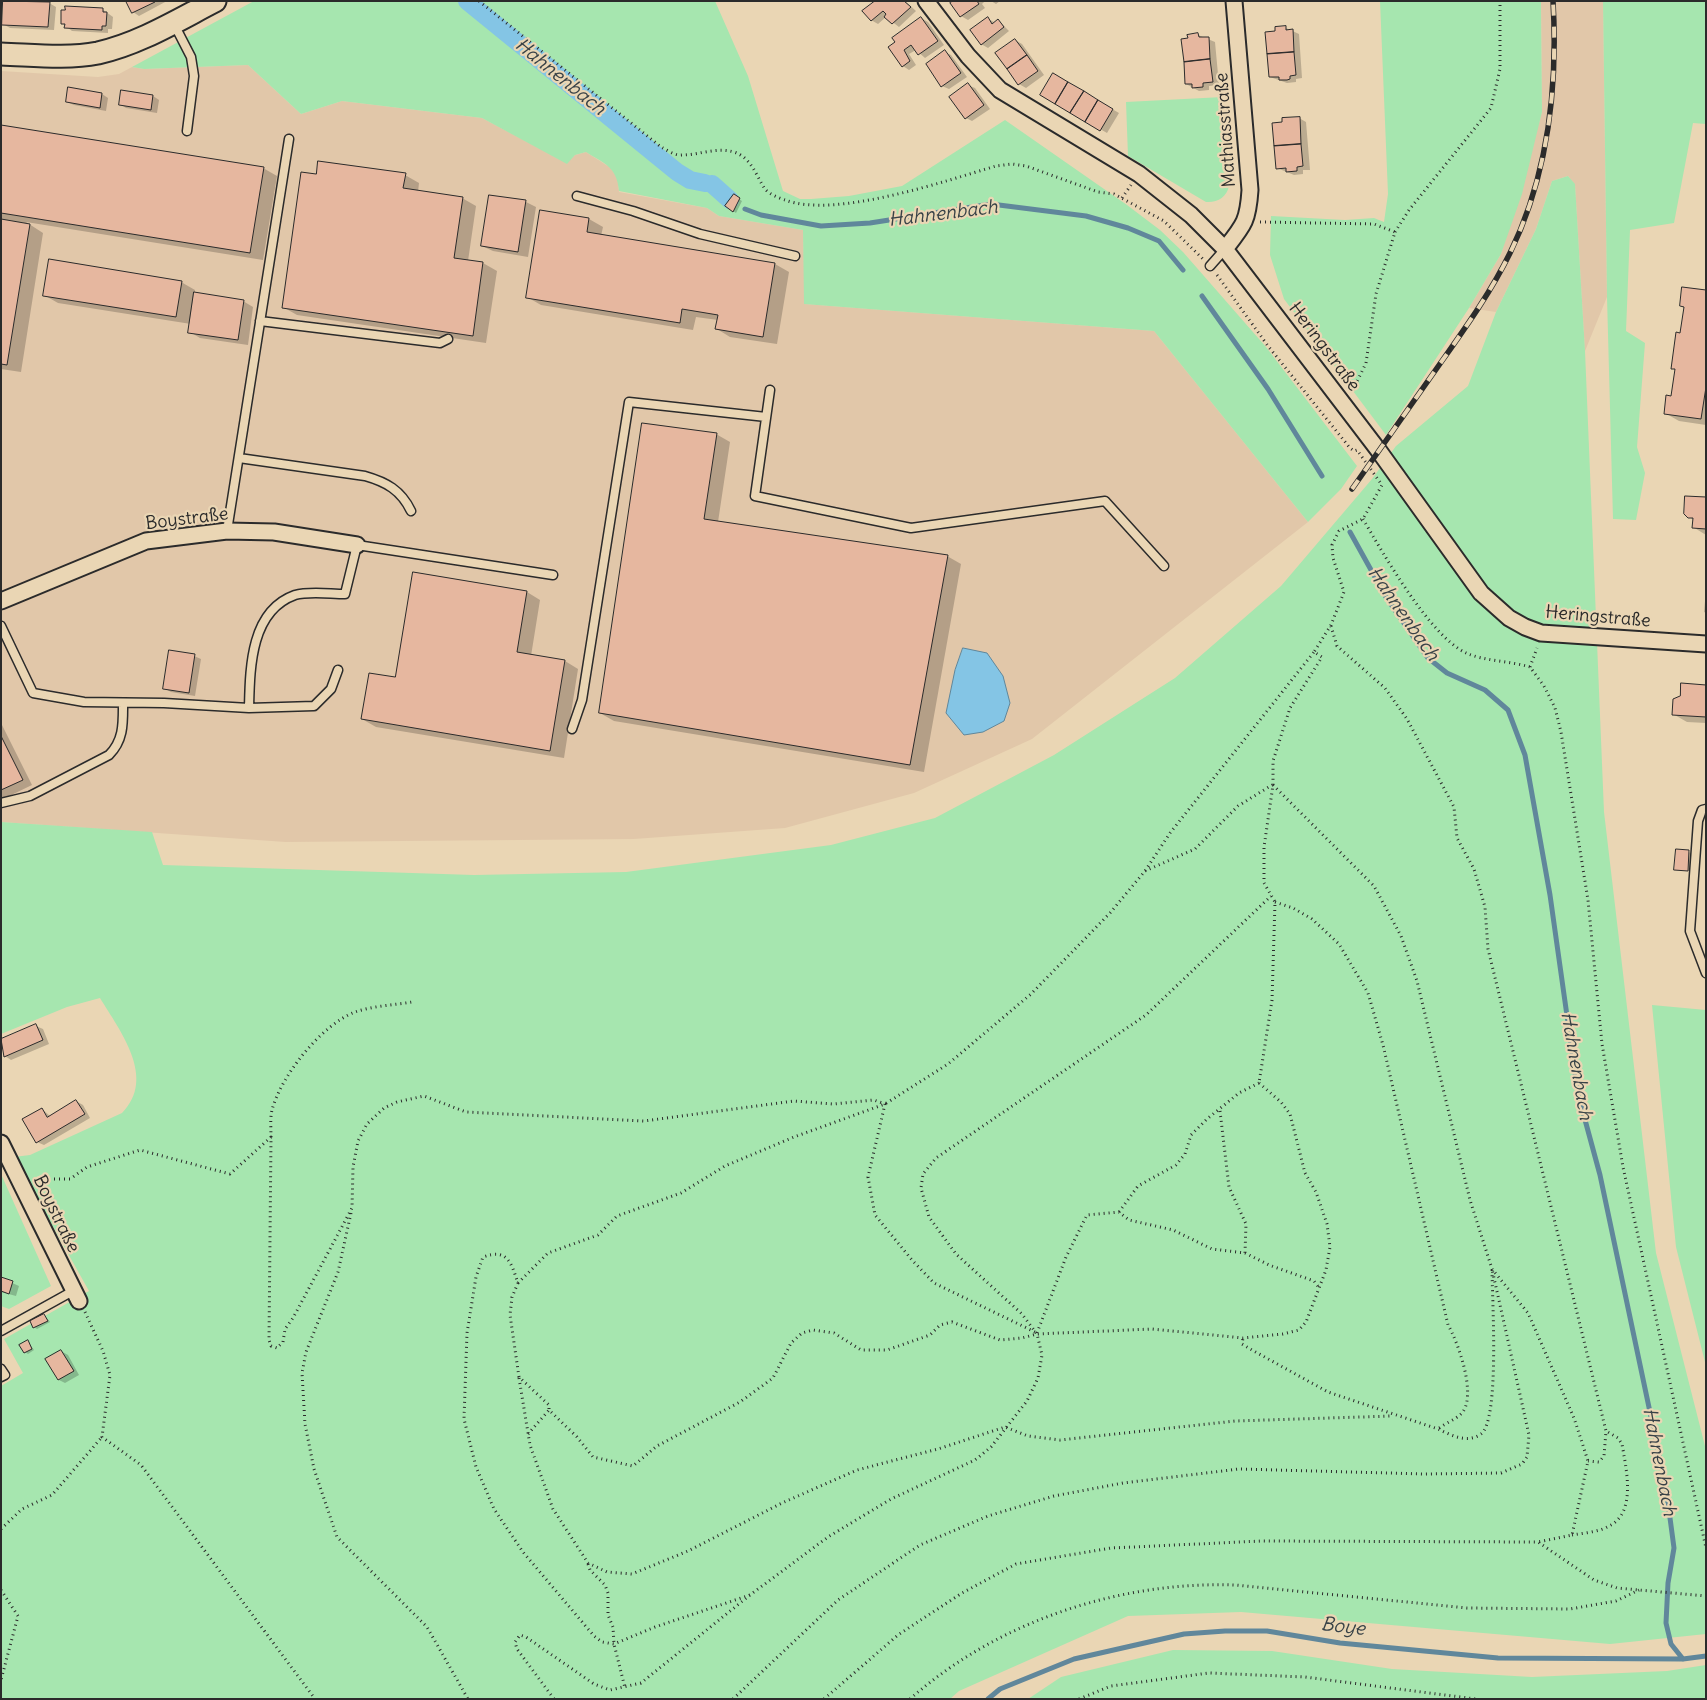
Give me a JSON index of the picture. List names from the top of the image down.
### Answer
{
  "streets": {
    "street": ["Mathiasstraße", "Heringstraße", "Boystraße"]
  },
  "crossings": [
    ["Mathiasstraße", "Heringstraße"]
  ],
  "water": ["Hahnenbach", "Boye"]
}
